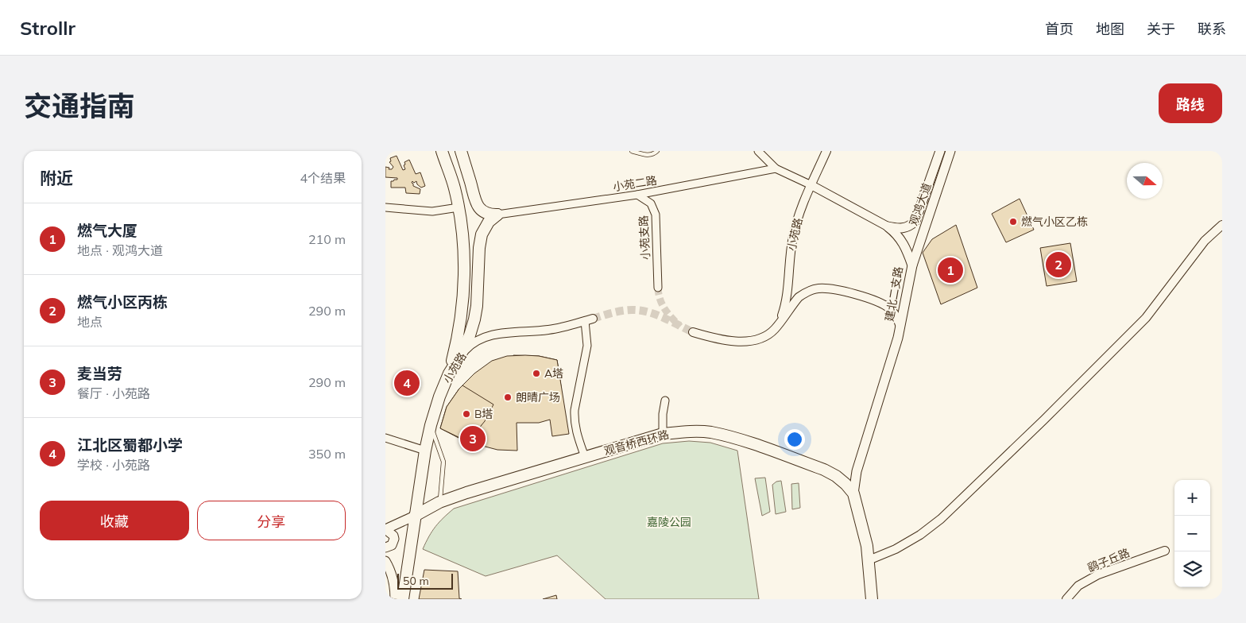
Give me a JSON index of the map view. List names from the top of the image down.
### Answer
{
  "streets": {
    "main road": [
      "观鸿大道",
      "小苑路",
      "建北二支路",
      "观音桥西环路"
    ],
    "street": ["小苑二路", "小苑支路", "鹞子丘路"]
  },
  "crossings": [
    ["小苑二路", "小苑支路"],
    ["小苑二路", "建北二支路"],
    ["观鸿大道", "建北二支路"],
    ["小苑路", "建北二支路"],
    ["小苑路", "观音桥西环路"],
    ["建北二支路", "观音桥西环路"]
  ],
  "parks": ["嘉陵公园"],
  "places": [
    "燃气小区乙栋",
    "A塔",
    "朗晴广场",
    "B塔"
  ],
  "scale_bar": "50 m",
  "north": "right",
  "page": {
    "header": "Strollr",
    "nav": [
      "首页",
      "地图",
      "关于",
      "联系"
    ],
    "title": "交通指南",
    "buttons": [
      "路线",
      ["收藏", "分享"]
    ],
    "heading": ["附近", "4个结果"],
    "list": [
      {
        "mark": "1",
        "name": "燃气大厦",
        "note": "地点 · 观鸿大道",
        "value": "210 m"
      },
      {
        "mark": "2",
        "name": "燃气小区丙栋",
        "note": "地点",
        "value": "290 m"
      },
      {
        "mark": "3",
        "name": "麦当劳",
        "note": "餐厅 · 小苑路",
        "value": "290 m"
      },
      {
        "mark": "4",
        "name": "江北区蜀都小学",
        "note": "学校 · 小苑路",
        "value": "350 m"
      }
    ],
    "pins": [
      "2",
      "1",
      "4",
      "3"
    ],
    "map_buttons": ["+", "−"],
    "scale": "50 m"
  }
}
